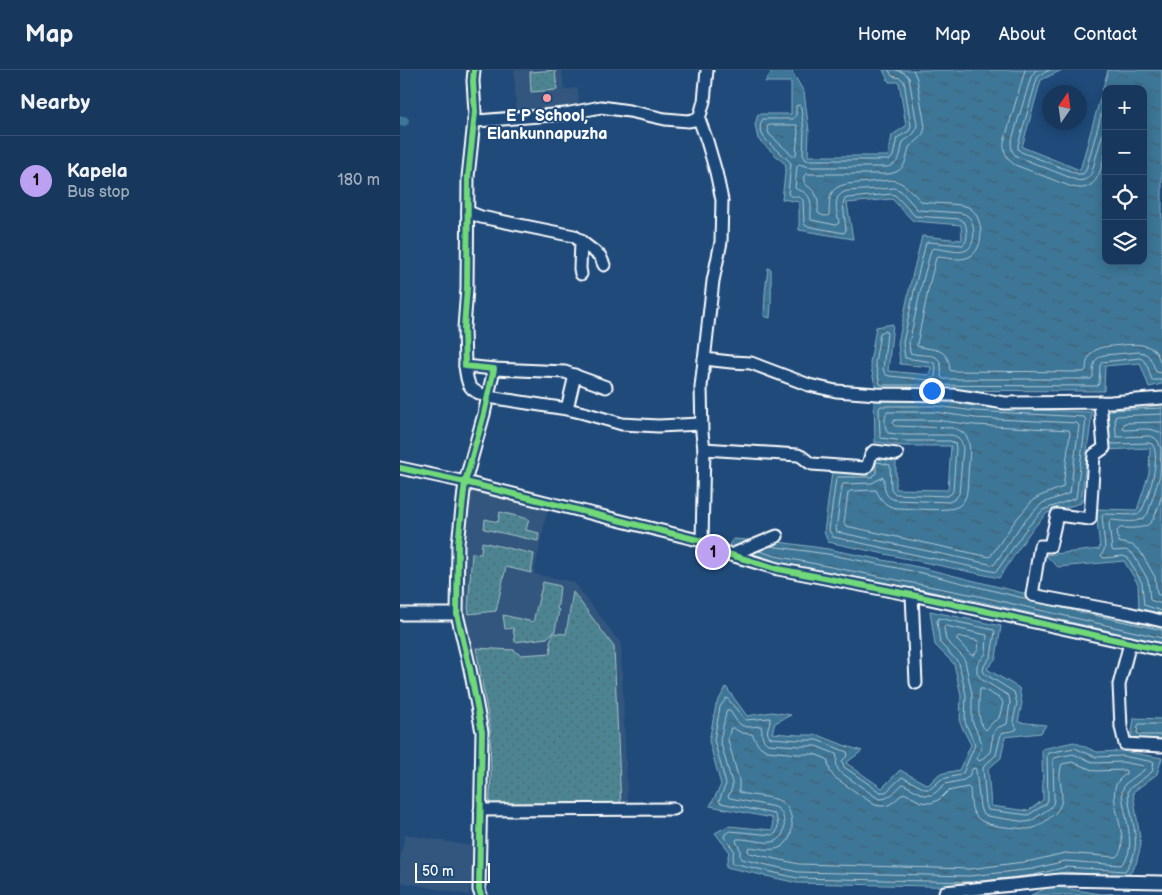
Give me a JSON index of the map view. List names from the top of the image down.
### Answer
{
  "places": ["E P School, Elankunnapuzha"],
  "scale_bar": "50 m",
  "north": "top",
  "page": {
    "header": "Map",
    "nav": [
      "Home",
      "Map",
      "About",
      "Contact"
    ],
    "heading": "Nearby",
    "map_buttons": ["+", "−"],
    "list": [
      {
        "mark": "1",
        "name": "Kapela",
        "note": "Bus stop",
        "value": "180 m"
      }
    ],
    "pins": "1",
    "scale": "50 m"
  }
}
